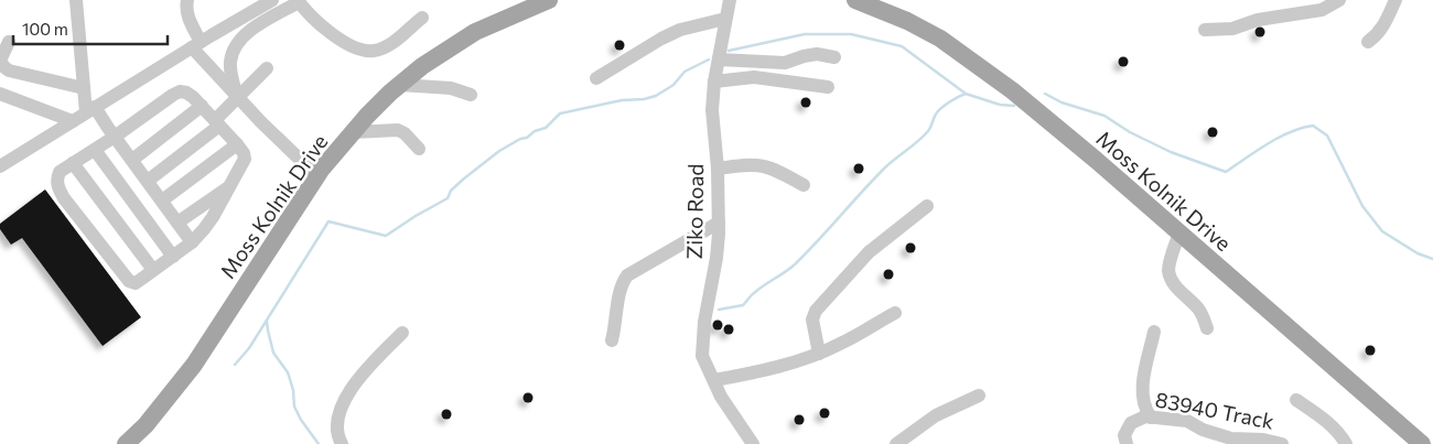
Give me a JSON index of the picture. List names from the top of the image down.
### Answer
{
  "streets": {
    "main road": ["Moss Kolnik Drive"],
    "street": ["Ziko Road", "83940 Track"]
  },
  "scale_bar": "100 m"
}
